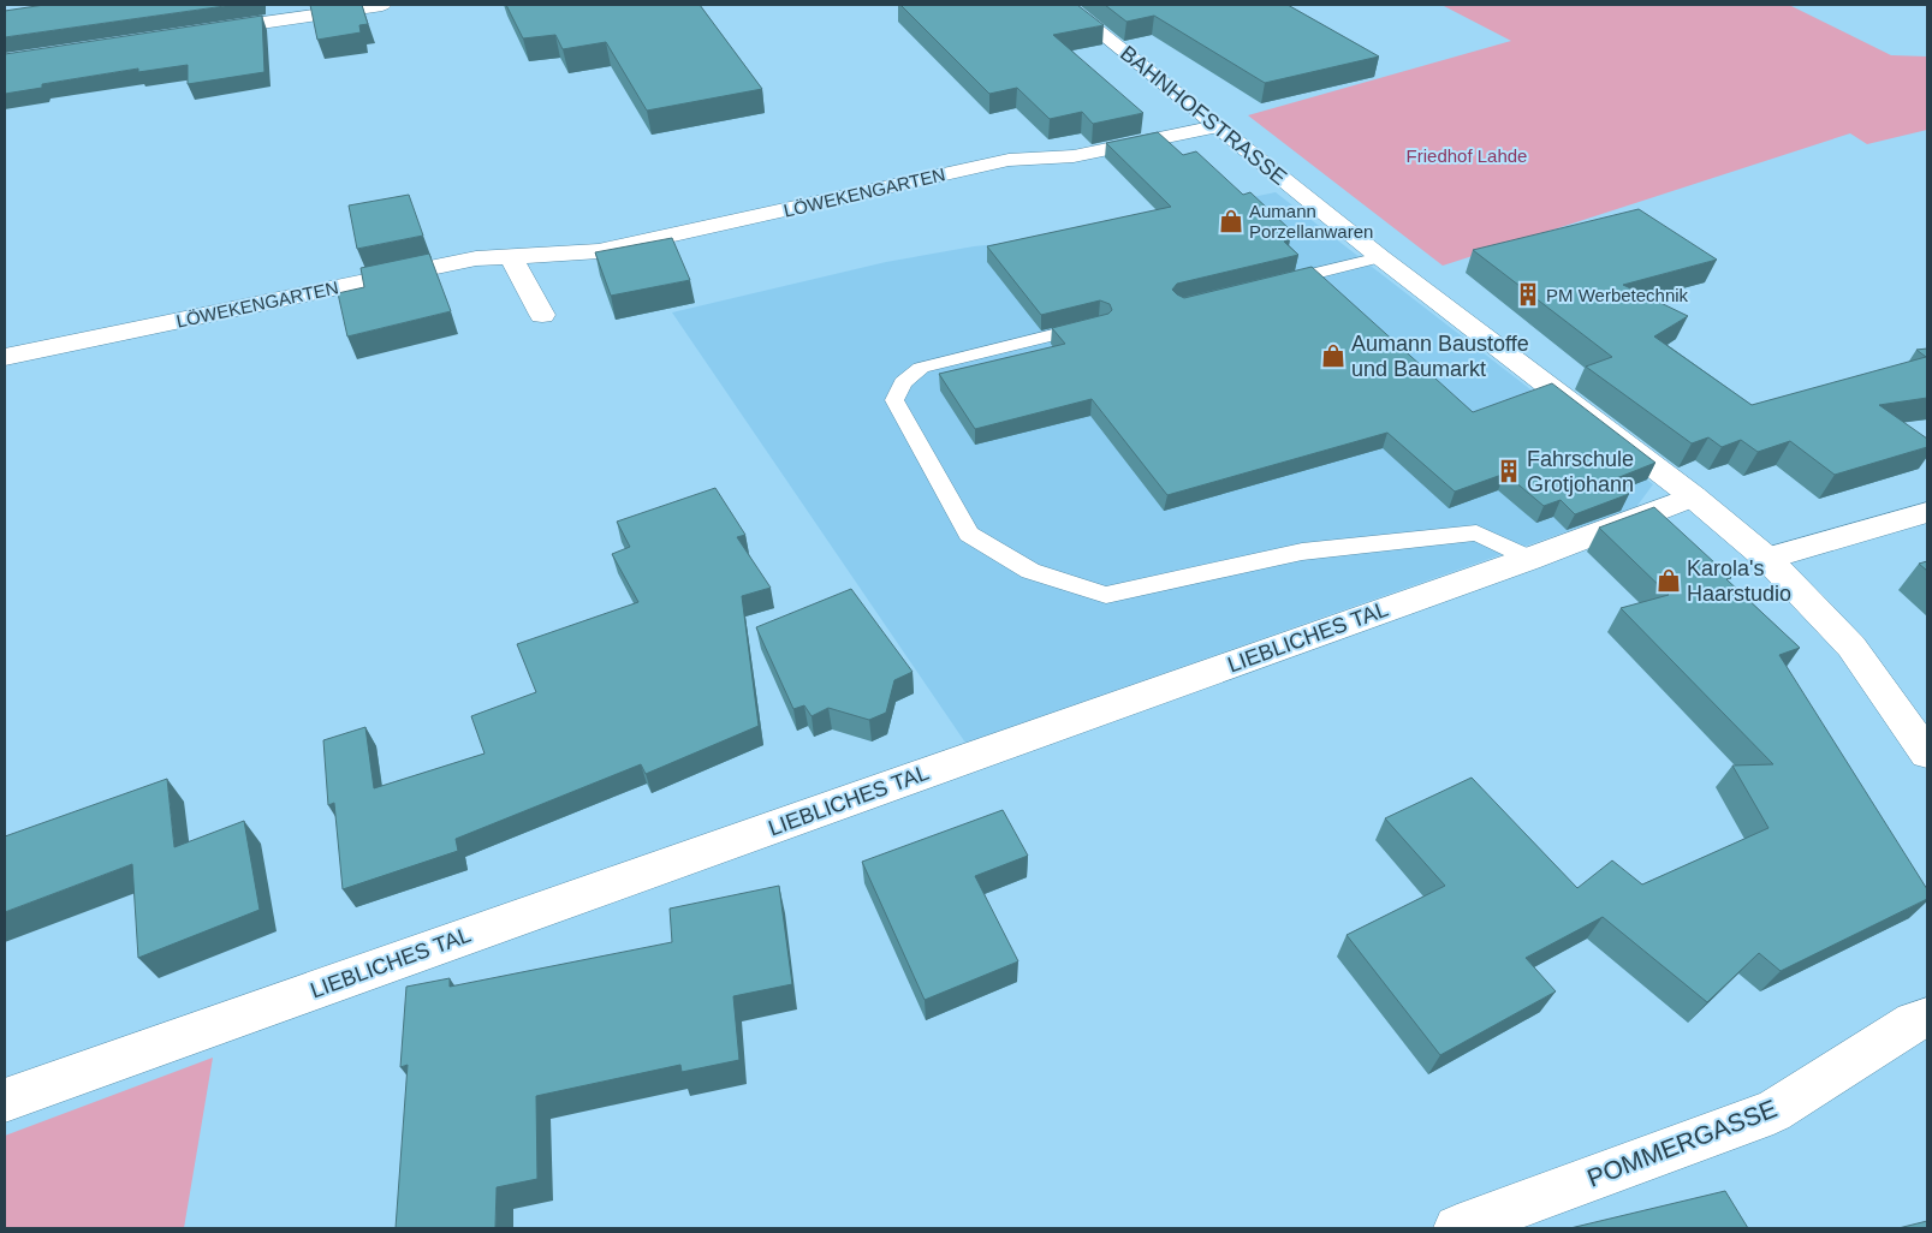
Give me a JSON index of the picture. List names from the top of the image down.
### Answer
{
  "streets": {
    "street": [
      "BAHNHOFSTRASSE",
      "LÖWEKENGARTEN",
      "LIEBLICHES TAL",
      "POMMERGASSE"
    ]
  },
  "crossings": [
    ["BAHNHOFSTRASSE", "LÖWEKENGARTEN"],
    ["BAHNHOFSTRASSE", "LIEBLICHES TAL"]
  ],
  "parks": ["Friedhof Lahde"],
  "places": {
    "shop": ["Aumann Porzellanwaren", "Aumann Baustoffe und Baumarkt", "Karola's Haarstudio"],
    "building": ["PM Werbetechnik", "Fahrschule Grotjohann"]
  }
}
